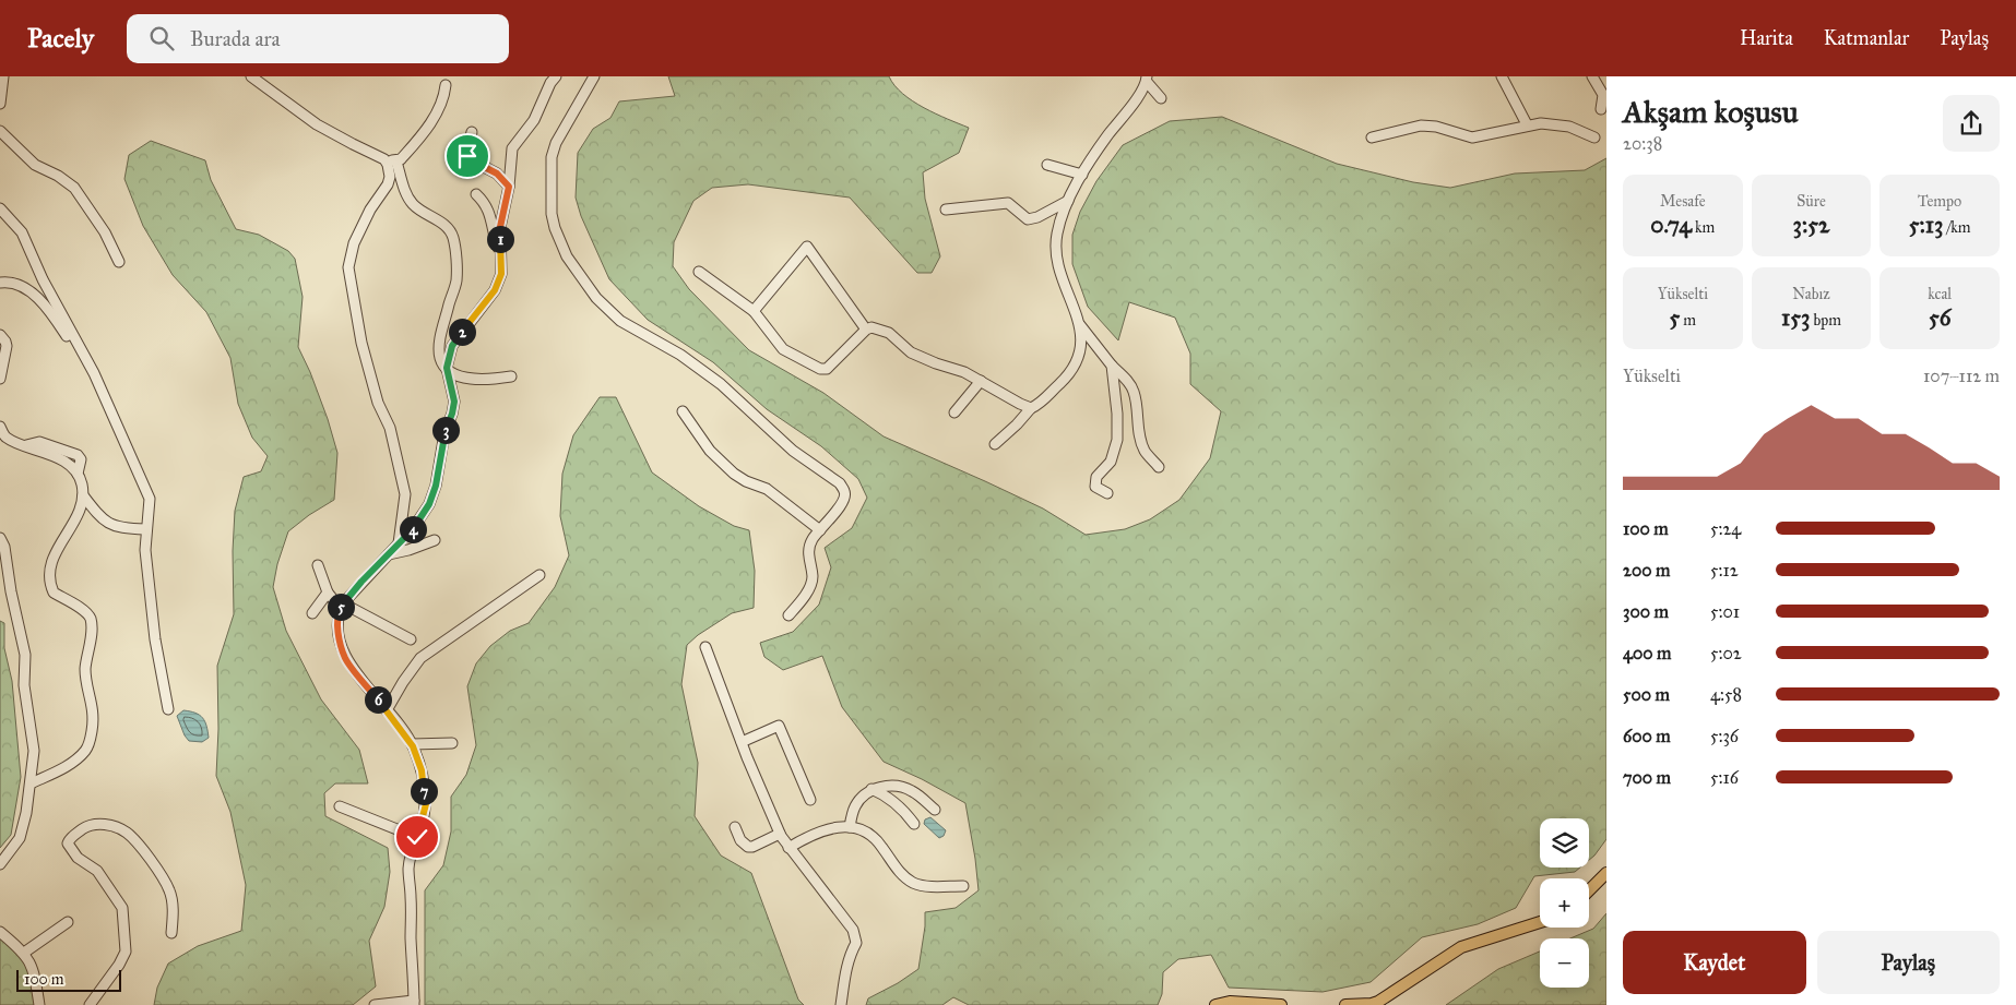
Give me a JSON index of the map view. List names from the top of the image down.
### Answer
{
  "scale_bar": "100 m",
  "page": {
    "header": "Pacely",
    "search": "Burada ara",
    "nav": ["Harita", "Katmanlar", "Paylaş"],
    "heading": ["Akşam koşusu", "20:38"],
    "stats": [
      ["Mesafe", "0.74 km"],
      ["Süre", "3:52"],
      ["Tempo", "5:13 /km"],
      ["Yükselti", "5 m"],
      ["Nabız", "153 bpm"],
      ["kcal", "56"]
    ],
    "pins": [
      "1",
      "2",
      "3",
      "4",
      "5",
      "6",
      "7"
    ],
    "chart": ["Yükselti", "107–112 m"],
    "list": [
      {
        "name": "100 m",
        "note": "5:24"
      },
      {
        "name": "200 m",
        "note": "5:12"
      },
      {
        "name": "300 m",
        "note": "5:01"
      },
      {
        "name": "400 m",
        "note": "5:02"
      },
      {
        "name": "500 m",
        "note": "4:58"
      },
      {
        "name": "600 m",
        "note": "5:36"
      },
      {
        "name": "700 m",
        "note": "5:16"
      }
    ],
    "map_buttons": ["+", "−"],
    "buttons": ["Kaydet", "Paylaş"],
    "scale": "100 m"
  }
}
